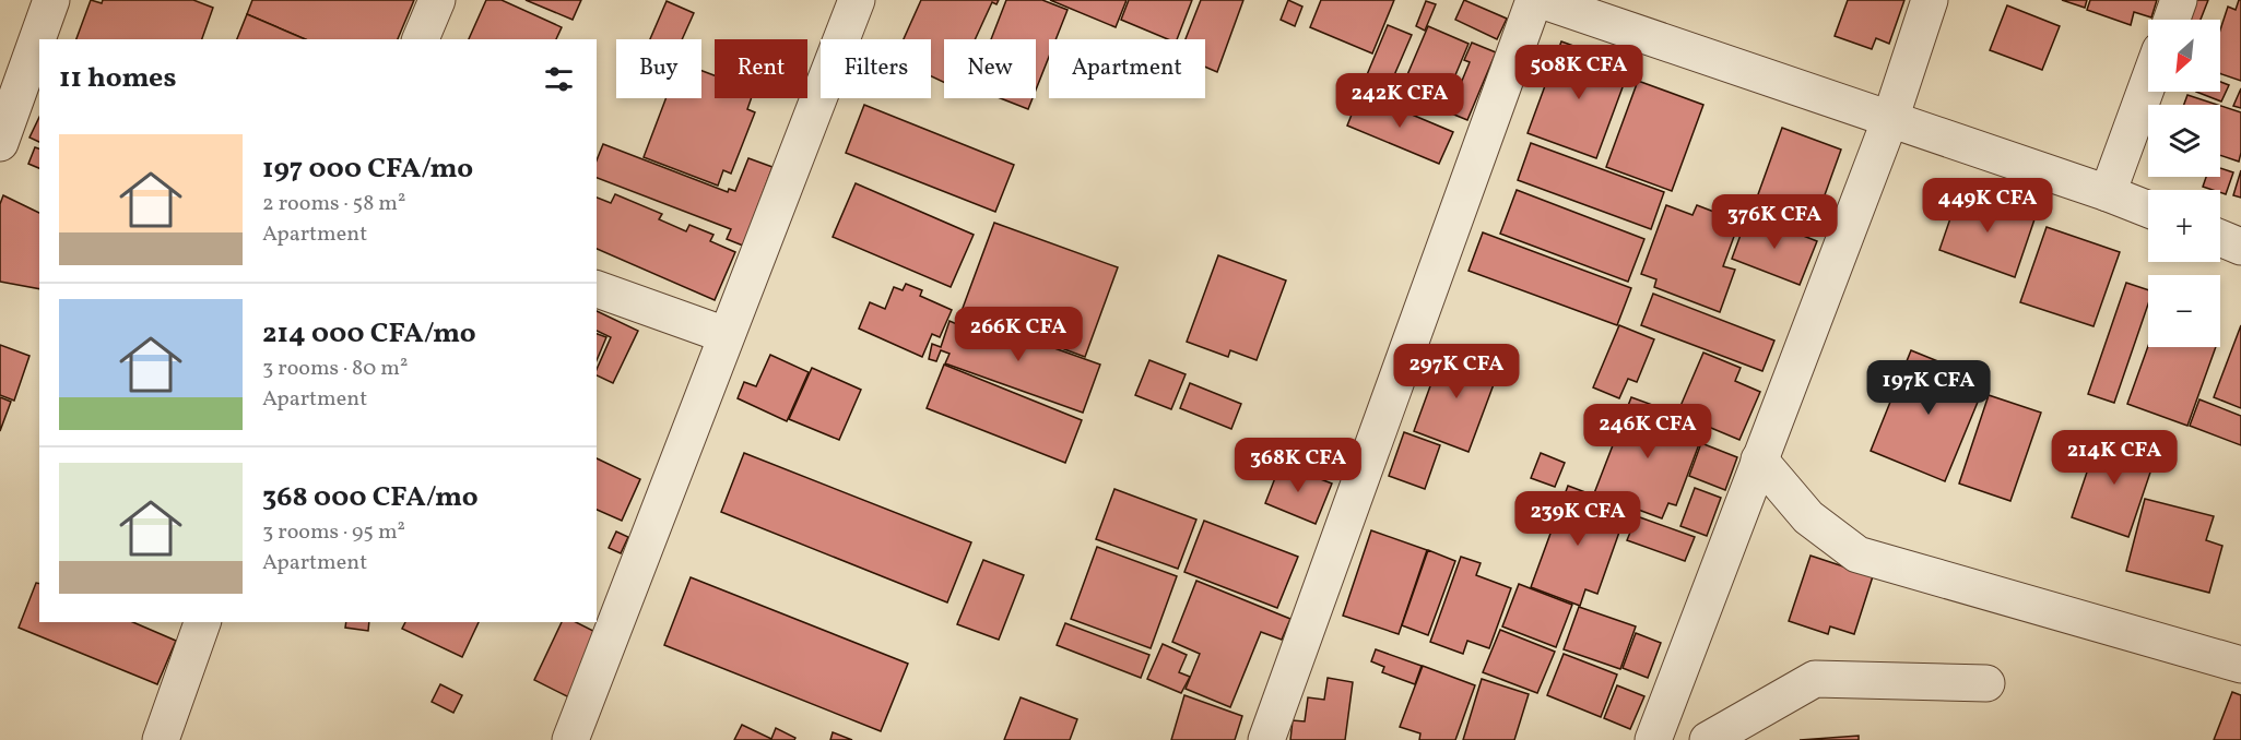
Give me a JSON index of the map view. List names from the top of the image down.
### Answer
{
  "north": "bottom left",
  "page": {
    "map_buttons": ["+", "−"],
    "chip": [
      "Buy",
      "Rent",
      "Filters",
      "New",
      "Apartment"
    ],
    "heading": "11 homes",
    "price": [
      "508K CFA",
      "242K CFA",
      "449K CFA",
      "376K CFA",
      "266K CFA",
      "297K CFA",
      "197K CFA",
      "246K CFA",
      "214K CFA",
      "368K CFA",
      "239K CFA"
    ],
    "list": [
      {
        "name": "197 000 CFA/mo",
        "note": "2 rooms · 58 m² · Apartment"
      },
      {
        "name": "214 000 CFA/mo",
        "note": "3 rooms · 80 m² · Apartment"
      },
      {
        "name": "368 000 CFA/mo",
        "note": "3 rooms · 95 m² · Apartment"
      }
    ]
  }
}
